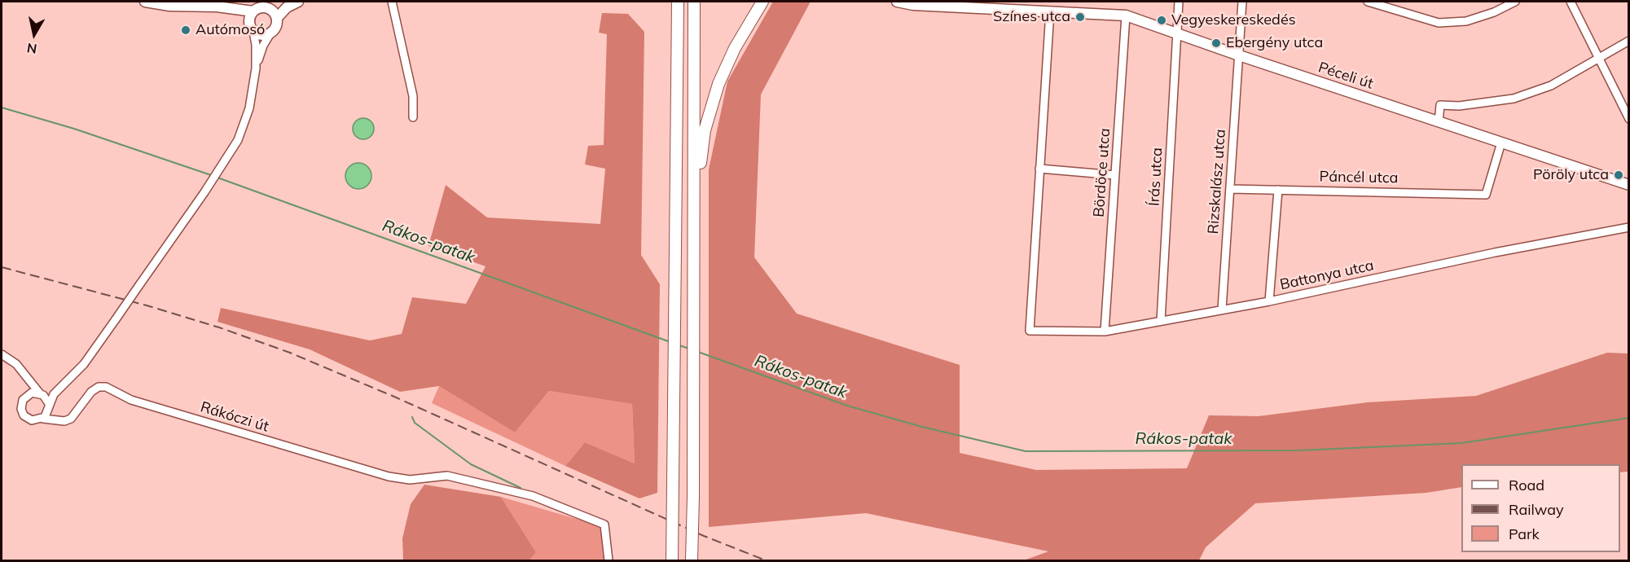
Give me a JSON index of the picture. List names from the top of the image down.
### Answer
{
  "streets": {
    "main road": ["Péceli út"],
    "street": [
      "Bördöce utca",
      "Írás utca",
      "Páncél utca",
      "Rizskalász utca",
      "Battonya utca",
      "Rákóczi út"
    ]
  },
  "crossings": [
    ["Péceli út", "Bördöce utca"],
    ["Péceli út", "Írás utca"],
    ["Péceli út", "Páncél utca"],
    ["Péceli út", "Rizskalász utca"],
    ["Bördöce utca", "Battonya utca"],
    ["Írás utca", "Battonya utca"],
    ["Páncél utca", "Rizskalász utca"],
    ["Rizskalász utca", "Battonya utca"]
  ],
  "water": ["Rákos-patak"],
  "places": [
    "Színes utca",
    "Vegyeskereskedés",
    "Autómosó",
    "Ebergény utca",
    "Pöröly utca"
  ],
  "legend": ["Road", "Railway", "Park"],
  "north": "bottom"
}
